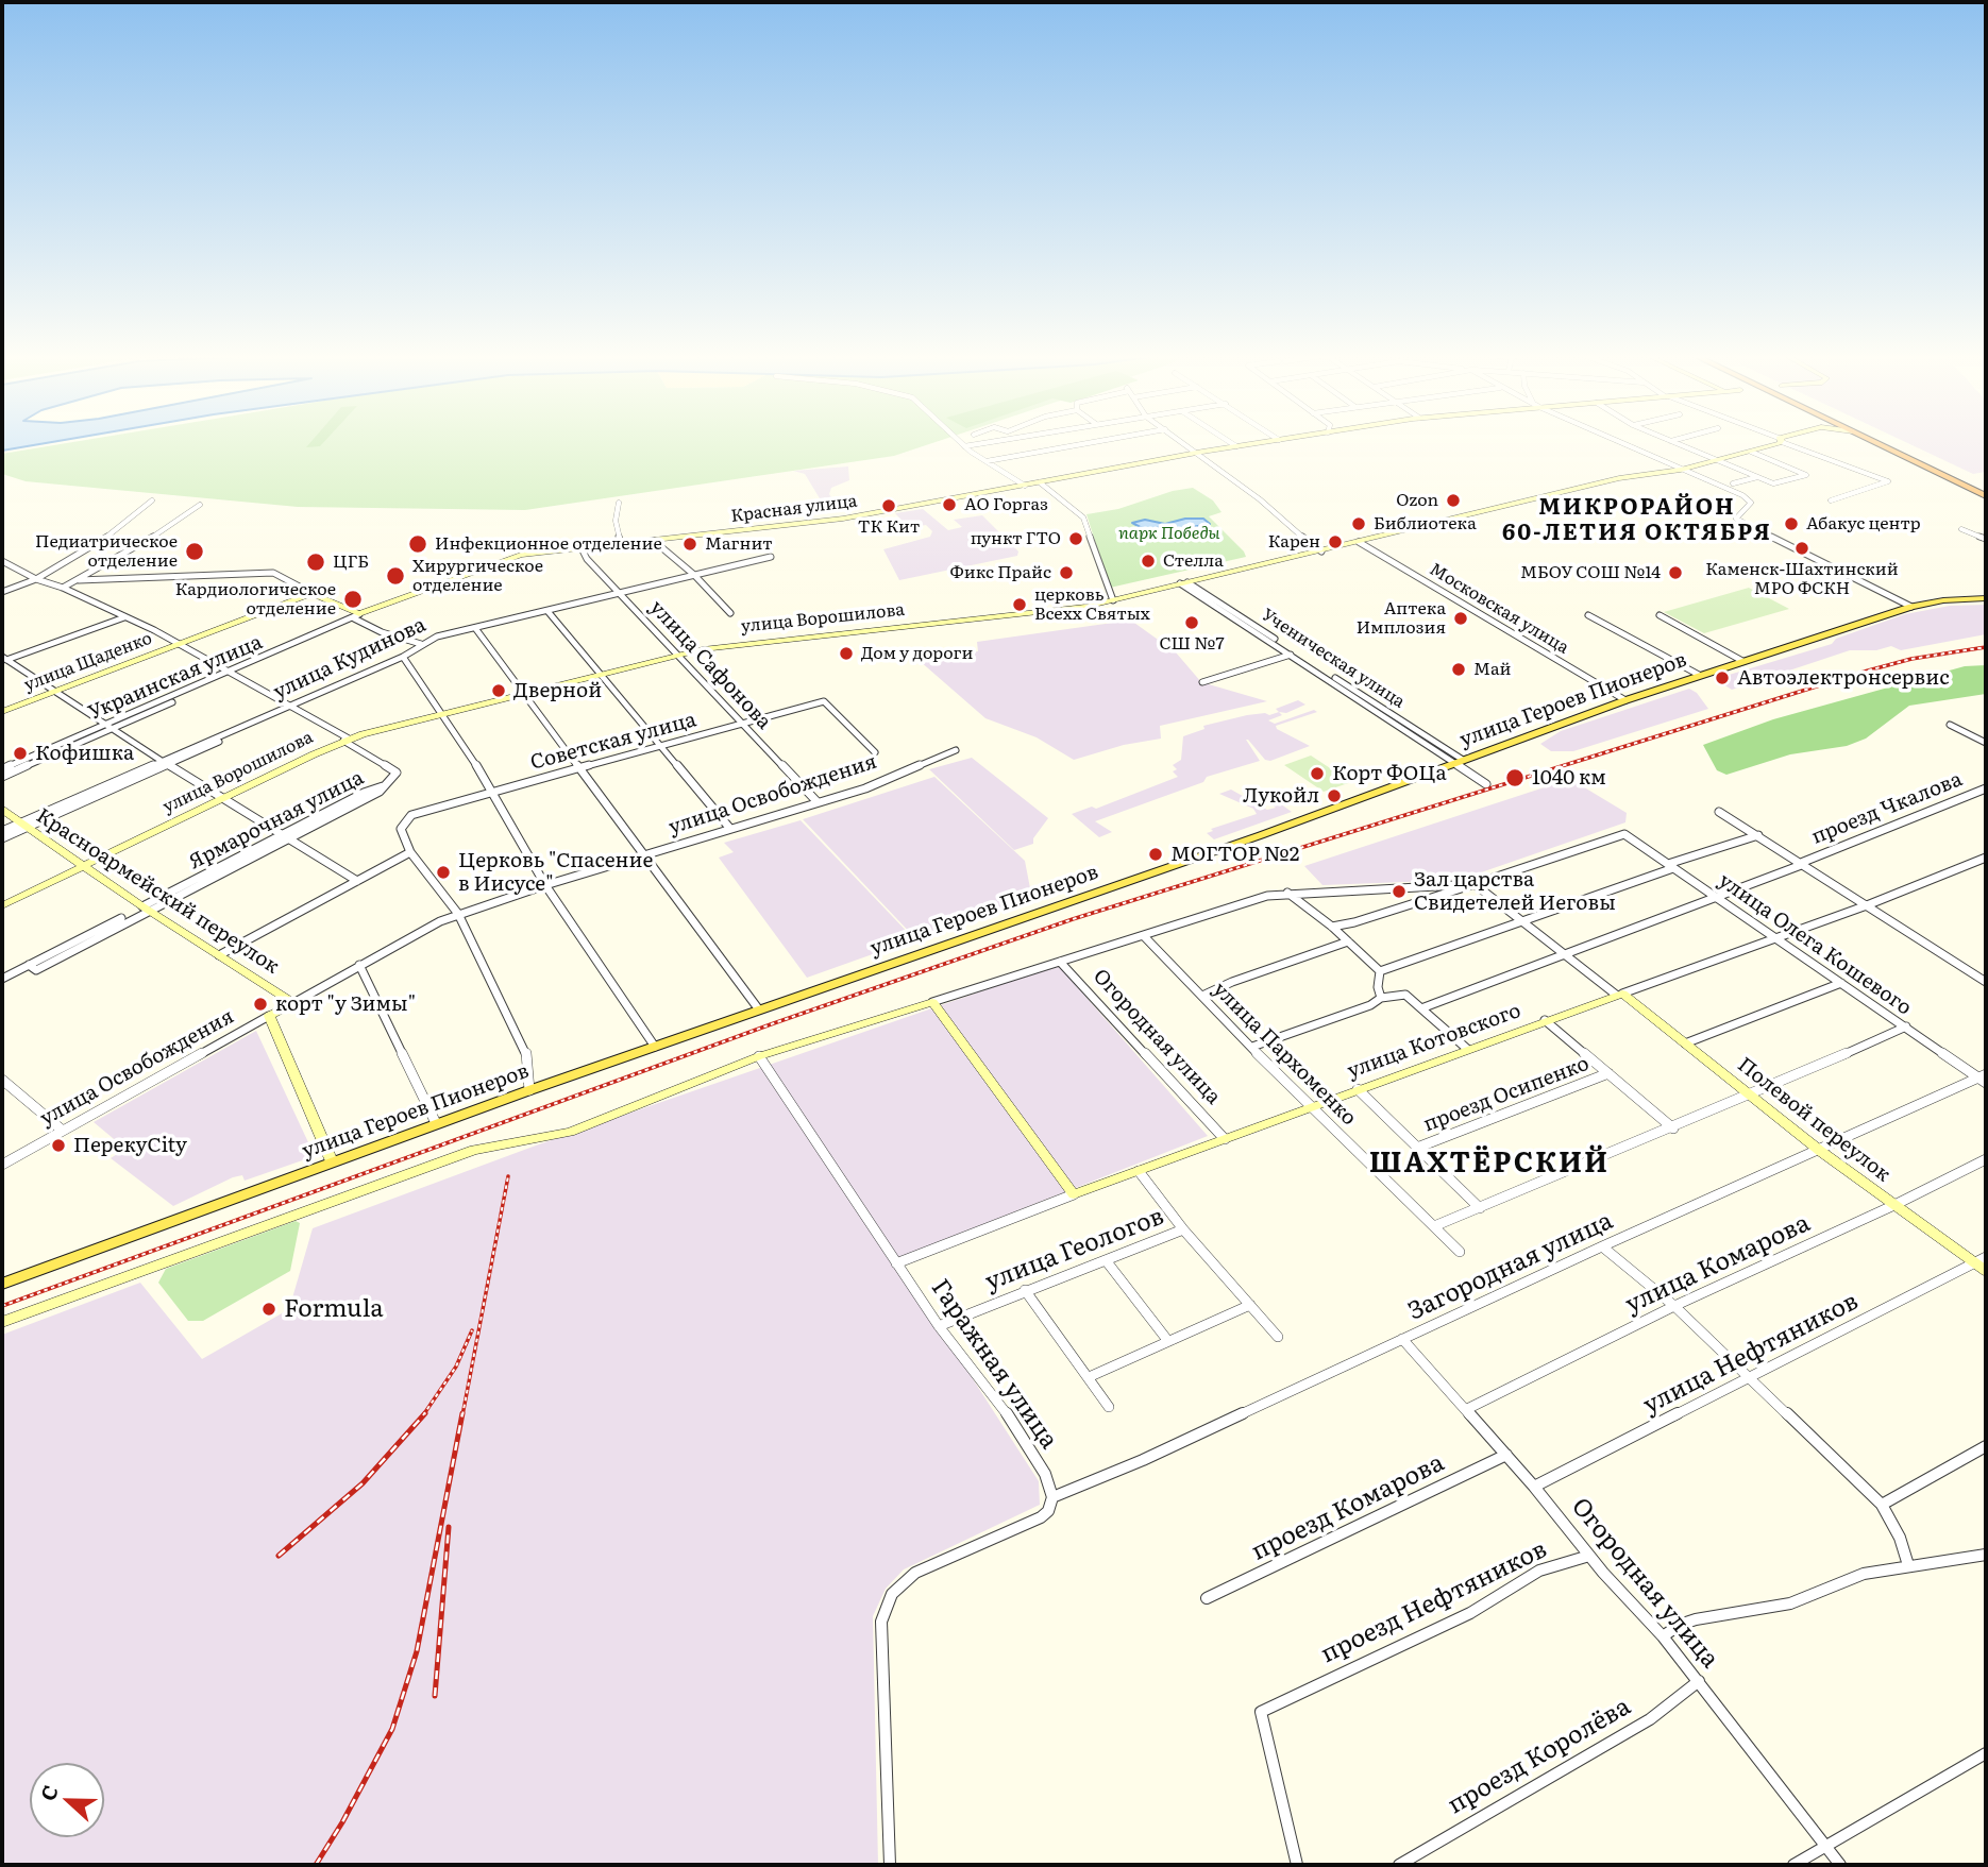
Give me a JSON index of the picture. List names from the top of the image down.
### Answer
{
  "streets": {
    "main road": ["улица Героев Пионеров"],
    "street": [
      "Красная улица",
      "Московская улица",
      "улица Ворошилова",
      "улица Кудинова",
      "Ученическая улица",
      "улица Щаденко",
      "улица Сафонова",
      "Украинская улица",
      "Советская улица",
      "улица Освобождения",
      "проезд Чкалова",
      "Красноармейский переулок",
      "улица Олега Кошевого",
      "Огородная улица",
      "улица Котовского",
      "улица Пархоменко",
      "проезд Осипенко",
      "Полевой переулок",
      "улица Геологов",
      "улица Комарова",
      "Загородная улица",
      "улица Нефтяников",
      "Гаражная улица",
      "проезд Комарова",
      "проезд Нефтяников",
      "проезд Королёва"
    ]
  },
  "crossings": [
    ["Красная улица", "улица Сафонова"],
    ["Красная улица", "Украинская улица"],
    ["Московская улица", "улица Ворошилова"],
    ["Московская улица", "улица Героев Пионеров"],
    ["улица Ворошилова", "Ученическая улица"],
    ["улица Ворошилова", "улица Сафонова"],
    ["улица Ворошилова", "Красноармейский переулок"],
    ["улица Кудинова", "улица Сафонова"],
    ["улица Кудинова", "Красноармейский переулок"],
    ["Ученическая улица", "улица Героев Пионеров"],
    ["улица Сафонова", "Советская улица"],
    ["улица Сафонова", "улица Освобождения"],
    ["улица Освобождения", "Красноармейский переулок"],
    ["проезд Чкалова", "улица Олега Кошевого"],
    ["проезд Чкалова", "Полевой переулок"],
    ["улица Олега Кошевого", "улица Котовского"],
    ["улица Олега Кошевого", "Полевой переулок"],
    ["улица Олега Кошевого", "Загородная улица"],
    ["Огородная улица", "улица Котовского"],
    ["Огородная улица", "улица Комарова"],
    ["Огородная улица", "Загородная улица"],
    ["Огородная улица", "улица Нефтяников"],
    ["Огородная улица", "проезд Комарова"],
    ["Огородная улица", "проезд Нефтяников"],
    ["Огородная улица", "проезд Королёва"],
    ["улица Котовского", "улица Пархоменко"],
    ["улица Котовского", "Полевой переулок"],
    ["улица Котовского", "Гаражная улица"],
    ["Полевой переулок", "улица Комарова"],
    ["Полевой переулок", "Загородная улица"],
    ["Полевой переулок", "улица Нефтяников"],
    ["улица Геологов", "Гаражная улица"],
    ["Загородная улица", "Гаражная улица"]
  ],
  "districts": ["МИКРОРАЙОН 60-ЛЕТИЯ ОКТЯБРЯ", "ШАХТЁРСКИЙ"],
  "parks": ["парк Победы"],
  "places": [
    "Ozon",
    "АО Горгаз",
    "ТК Кит",
    "Библиотека",
    "Абакус центр",
    "пункт ГТО",
    "Карен",
    "Инфекционное отделение",
    "Магнит",
    "Каменск-Шахтинский МРО ФСКН",
    "Педиатрическое отделение",
    "Стелла",
    "ЦГБ",
    "Фикс Прайс",
    "МБОУ СОШ №14",
    "Хирургическое отделение",
    "Кардиологическое отделение",
    "церковь Всехх Святых",
    "Аптека Имплозия",
    "СШ №7",
    "Дом у дороги",
    "Май",
    "Автоэлектронсервис",
    "Дверной",
    "Кофишка",
    "Корт ФОЦа",
    "1040 км",
    "Лукойл",
    "МОГТОР №2",
    "Церковь \"Спасение в Иисусе\"",
    "Зал царства Свидетелей Иеговы",
    "корт \"у Зимы\"",
    "ПерекуCity",
    "Formula"
  ],
  "north": "left"
}
